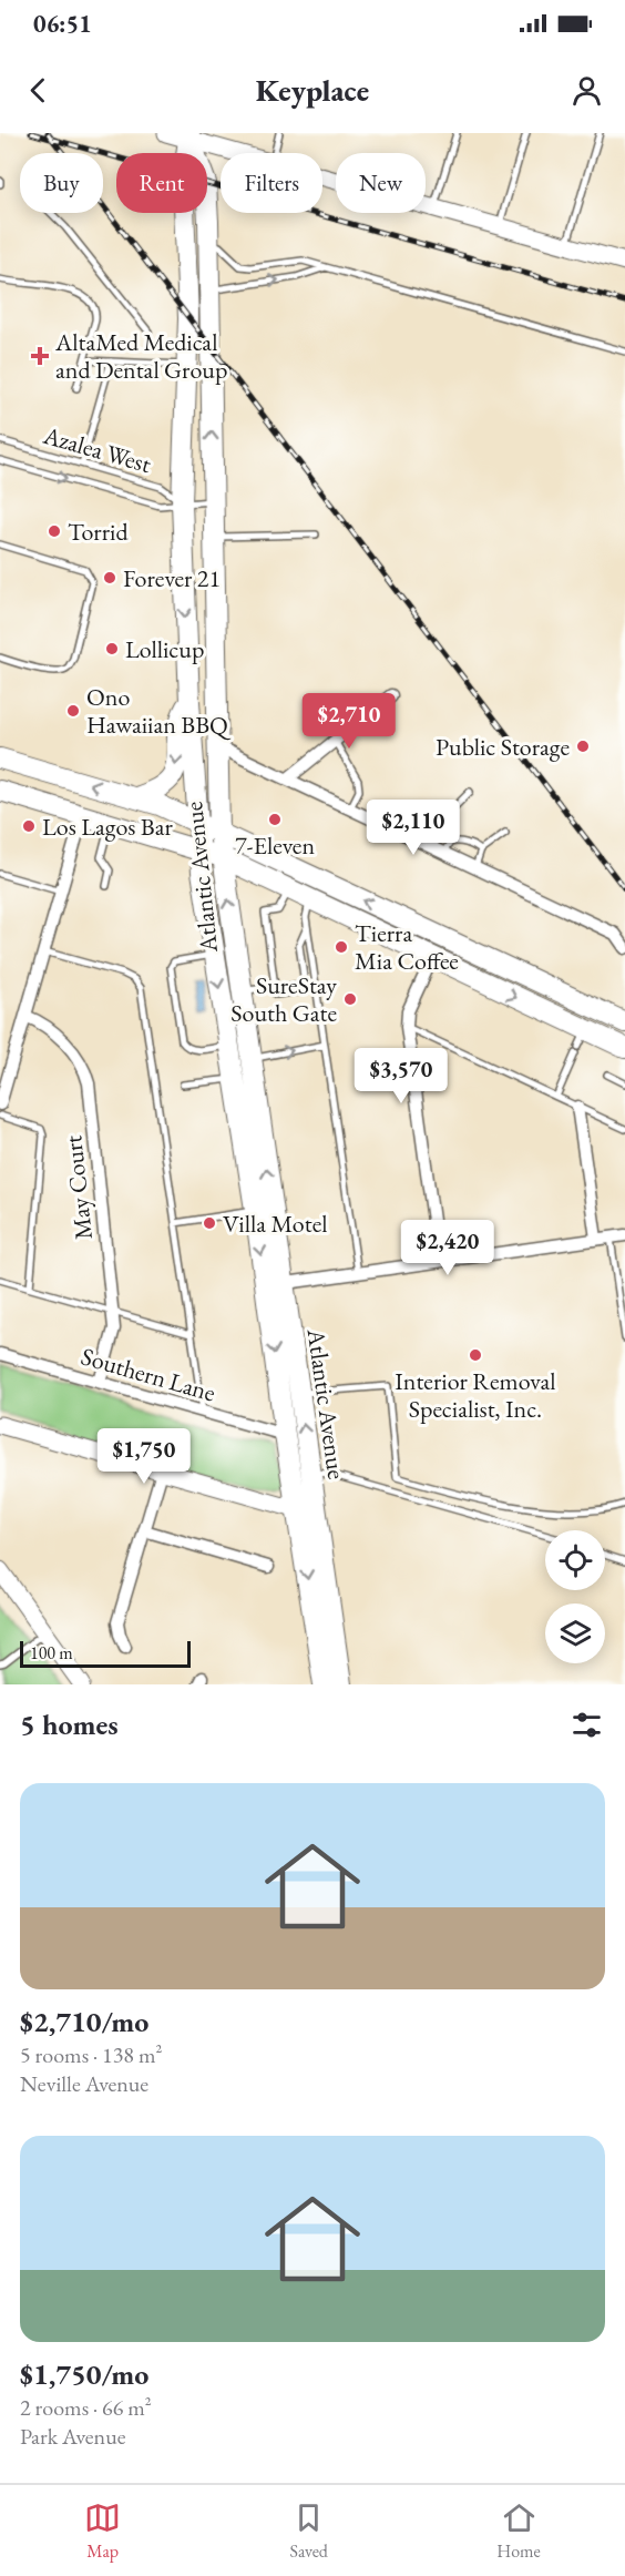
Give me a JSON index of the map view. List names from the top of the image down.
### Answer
{
  "streets": {
    "main road": ["Atlantic Avenue"],
    "street": ["May Court", "Southern Lane"],
    "lane": ["Azalea West"]
  },
  "crossings": [
    ["Azalea West", "Atlantic Avenue"],
    ["Atlantic Avenue", "Southern Lane"],
    ["May Court", "Southern Lane"]
  ],
  "places": {
    "health": ["AltaMed Medical and Dental Group"],
    "other": [
      "Torrid",
      "Forever 21",
      "Lollicup",
      "Ono Hawaiian BBQ",
      "Public Storage",
      "7-Eleven",
      "Los Lagos Bar",
      "Tierra Mia Coffee",
      "SureStay South Gate",
      "Villa Motel",
      "Interior Removal Specialist, Inc."
    ]
  },
  "scale_bar": "100 m",
  "page": {
    "status": "06:51",
    "header": "Keyplace",
    "chip": [
      "Buy",
      "Rent",
      "Filters",
      "New"
    ],
    "price": [
      "$2,710",
      "$2,110",
      "$3,570",
      "$2,420",
      "$1,750"
    ],
    "scale": "100 m",
    "heading": "5 homes",
    "list": [
      {
        "name": "$2,710/mo",
        "note": "5 rooms · 138 m² · Neville Avenue"
      },
      {
        "name": "$1,750/mo",
        "note": "2 rooms · 66 m² · Park Avenue"
      }
    ],
    "tabs": ["Map", "Saved", "Home"]
  }
}
